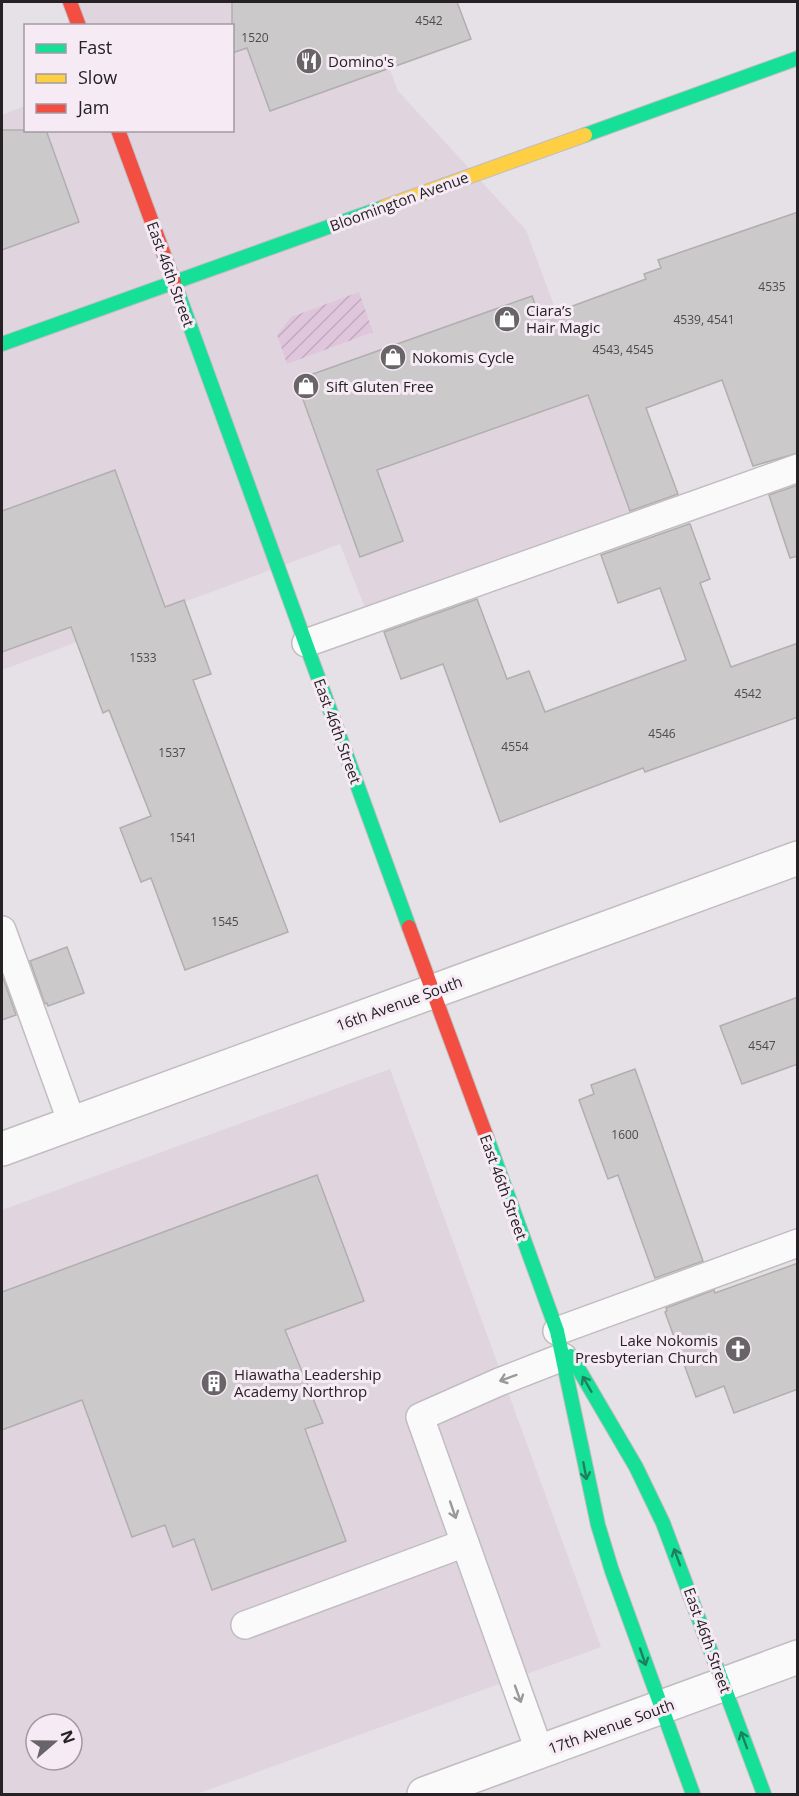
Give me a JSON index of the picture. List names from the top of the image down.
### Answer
{
  "streets": {
    "main road": ["Bloomington Avenue", "East 46th Street"],
    "street": ["16th Avenue South", "17th Avenue South"]
  },
  "crossings": [
    ["Bloomington Avenue", "East 46th Street"],
    ["East 46th Street", "16th Avenue South"],
    ["East 46th Street", "17th Avenue South"]
  ],
  "places": {
    "restaurant": ["Domino's"],
    "shop": ["Ciara’s Hair Magic", "Nokomis Cycle", "Sift Gluten Free"],
    "church": ["Lake Nokomis Presbyterian Church"],
    "building": ["Hiawatha Leadership Academy Northrop"]
  },
  "house_numbers": [
    "4542",
    "1520",
    "4535",
    "4539, 4541",
    "4543, 4545",
    "1533",
    "4542",
    "4546",
    "4554",
    "1537",
    "1541",
    "1545",
    "4547",
    "1600"
  ],
  "legend": ["Fast", "Slow", "Jam"],
  "north": "right"
}
